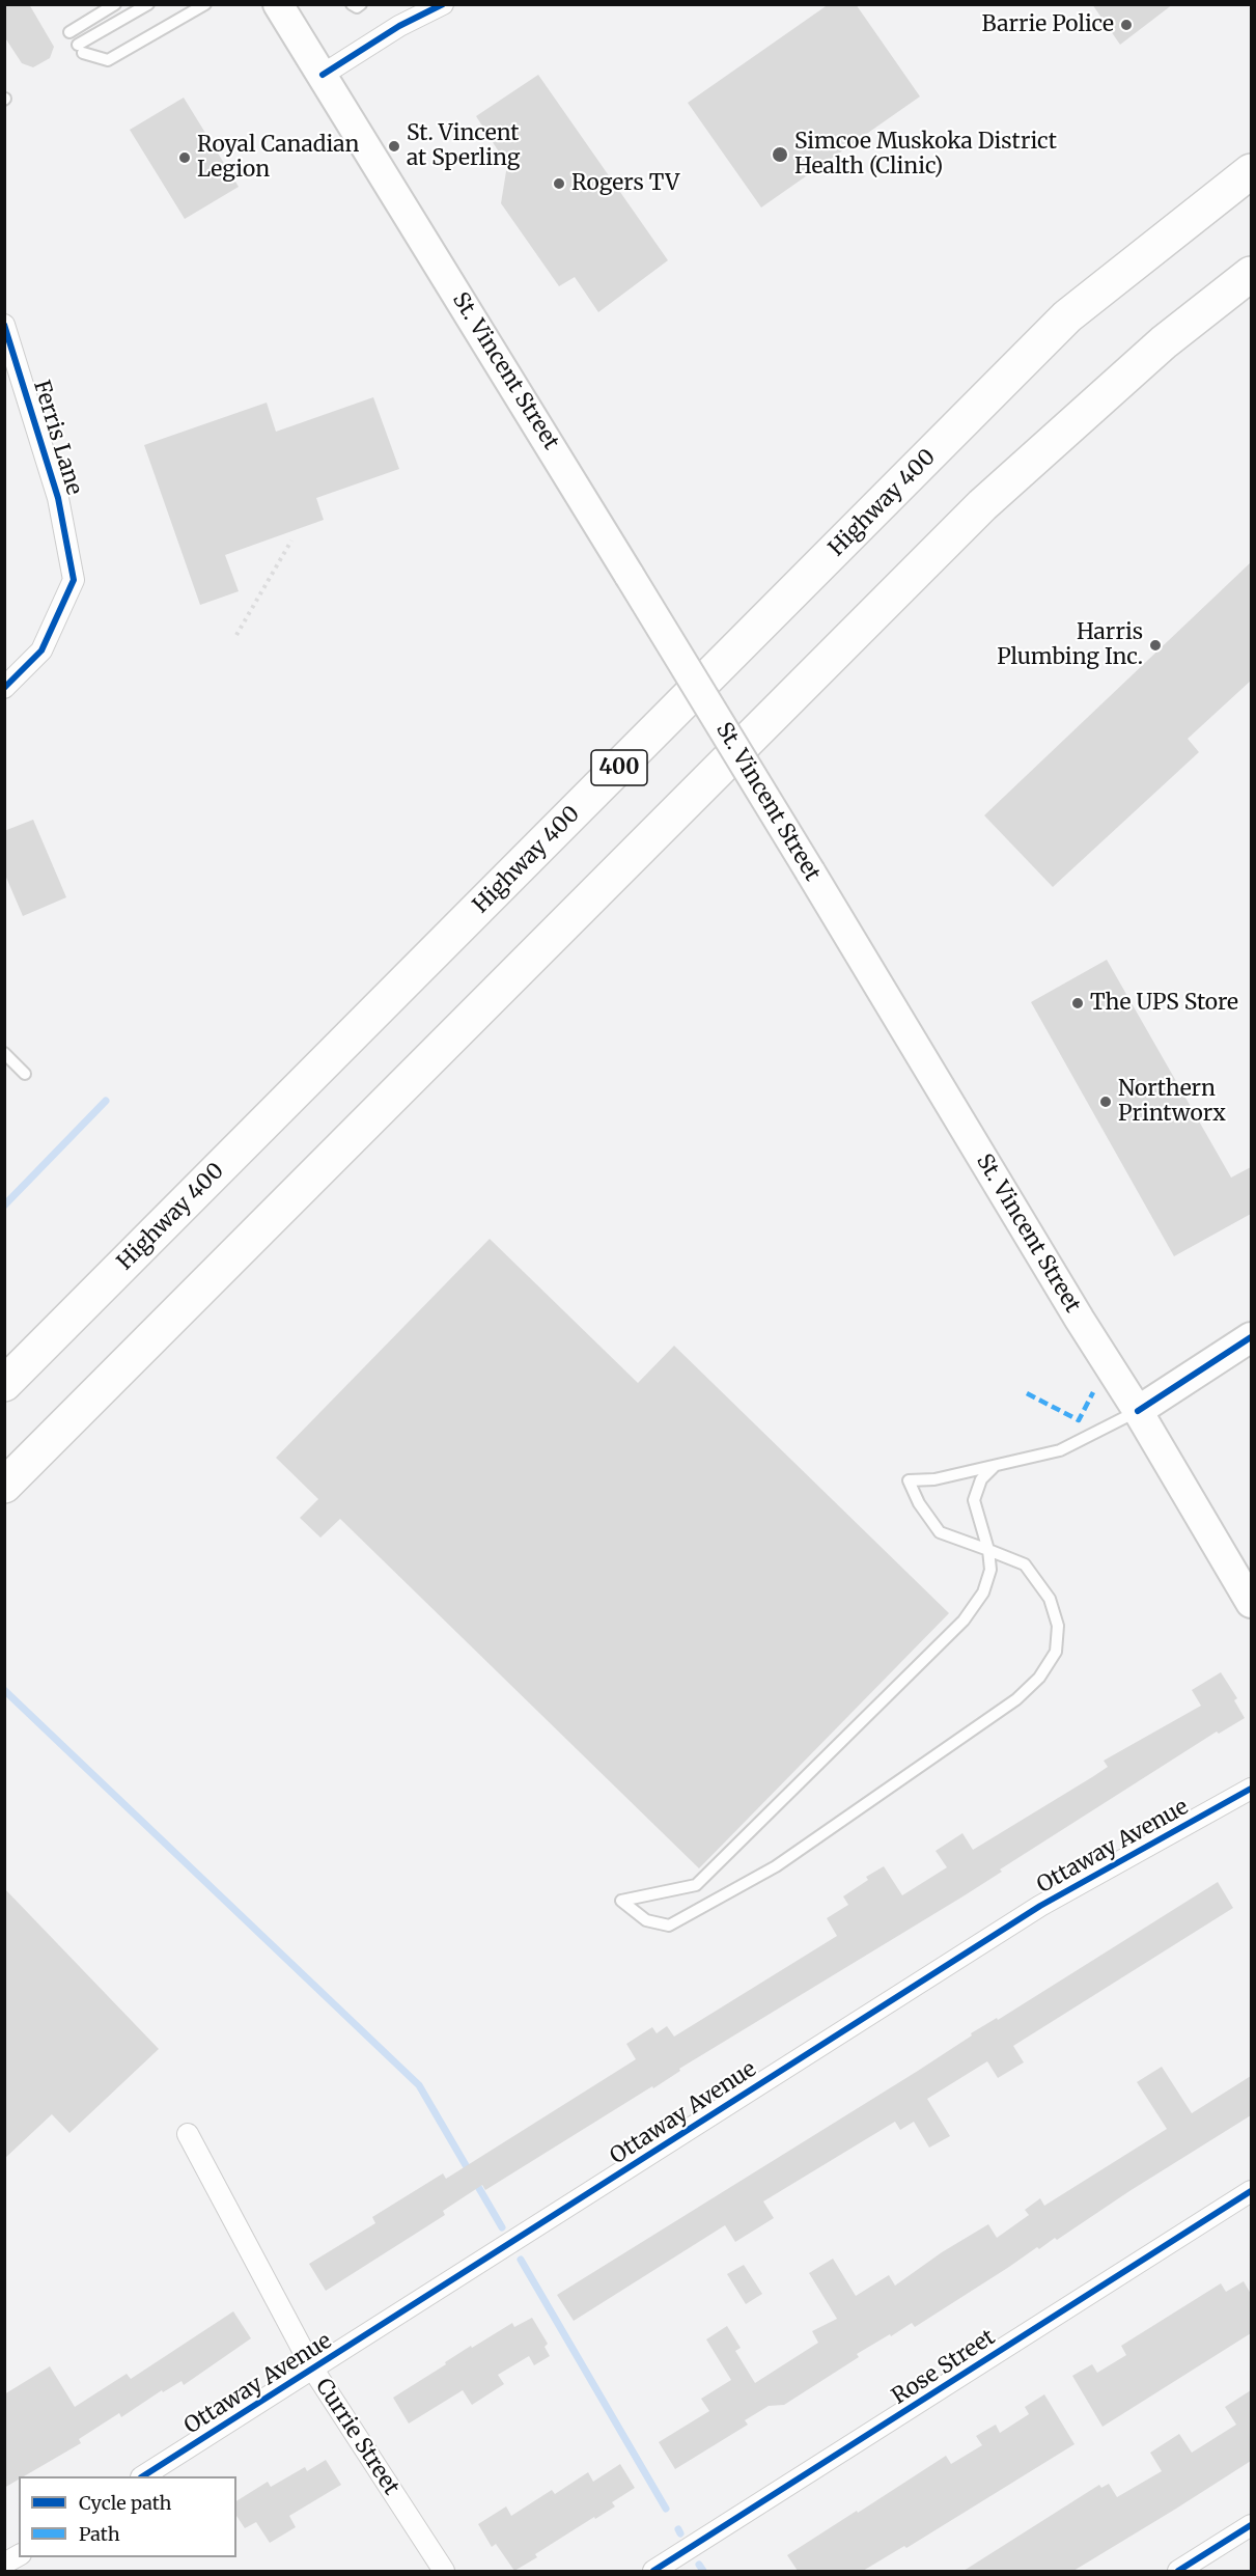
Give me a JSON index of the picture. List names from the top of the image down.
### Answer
{
  "streets": {
    "highway": ["Highway 400", "400"],
    "main road": ["St. Vincent Street"],
    "street": [
      "Ferris Lane",
      "Ottaway Avenue",
      "Rose Street",
      "Currie Street"
    ]
  },
  "crossings": [
    ["Ottaway Avenue", "Currie Street"]
  ],
  "places": [
    "Barrie Police",
    "St. Vincent at Sperling",
    "Simcoe Muskoka District Health (Clinic)",
    "Royal Canadian Legion",
    "Rogers TV",
    "Harris Plumbing Inc.",
    "The UPS Store",
    "Northern Printworx"
  ],
  "legend": ["Cycle path", "Path"]
}
